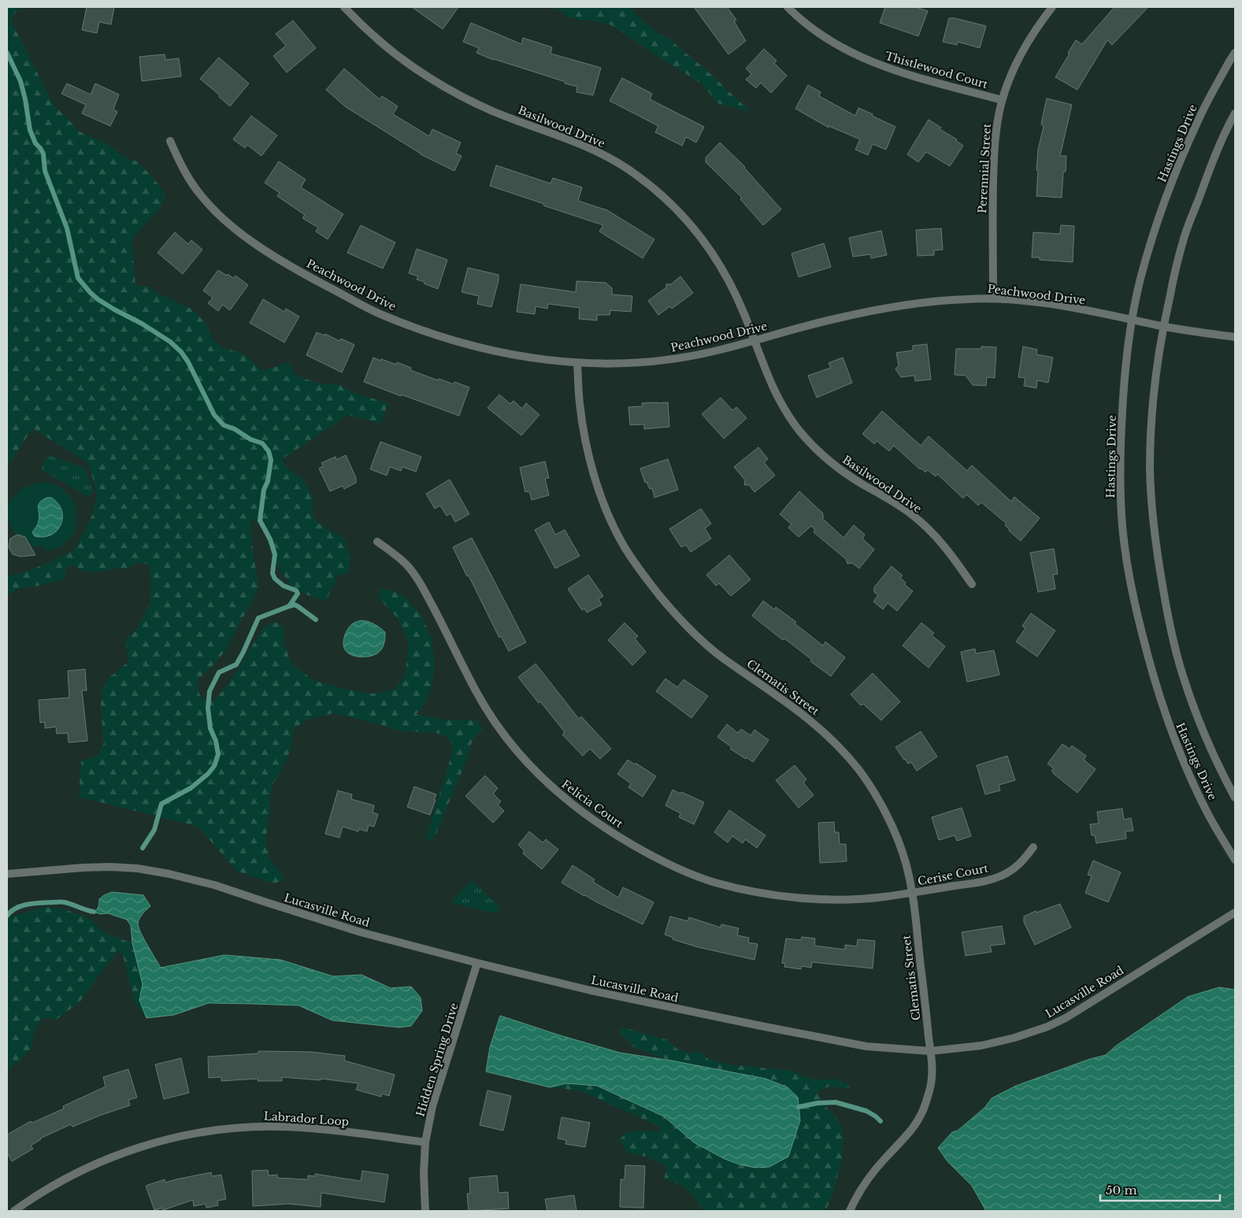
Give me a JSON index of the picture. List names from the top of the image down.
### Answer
{
  "streets": {
    "street": [
      "Thistlewood Court",
      "Basilwood Drive",
      "Hastings Drive",
      "Perennial Street",
      "Peachwood Drive",
      "Clematis Street",
      "Felicia Court",
      "Cerise Court",
      "Lucasville Road",
      "Hidden Spring Drive",
      "Labrador Loop"
    ]
  },
  "crossings": [
    ["Thistlewood Court", "Perennial Street"],
    ["Basilwood Drive", "Peachwood Drive"],
    ["Hastings Drive", "Peachwood Drive"],
    ["Perennial Street", "Peachwood Drive"],
    ["Peachwood Drive", "Clematis Street"],
    ["Clematis Street", "Felicia Court"],
    ["Clematis Street", "Cerise Court"],
    ["Clematis Street", "Lucasville Road"],
    ["Felicia Court", "Cerise Court"],
    ["Lucasville Road", "Hidden Spring Drive"],
    ["Hidden Spring Drive", "Labrador Loop"]
  ],
  "scale_bar": "50 m"
}
